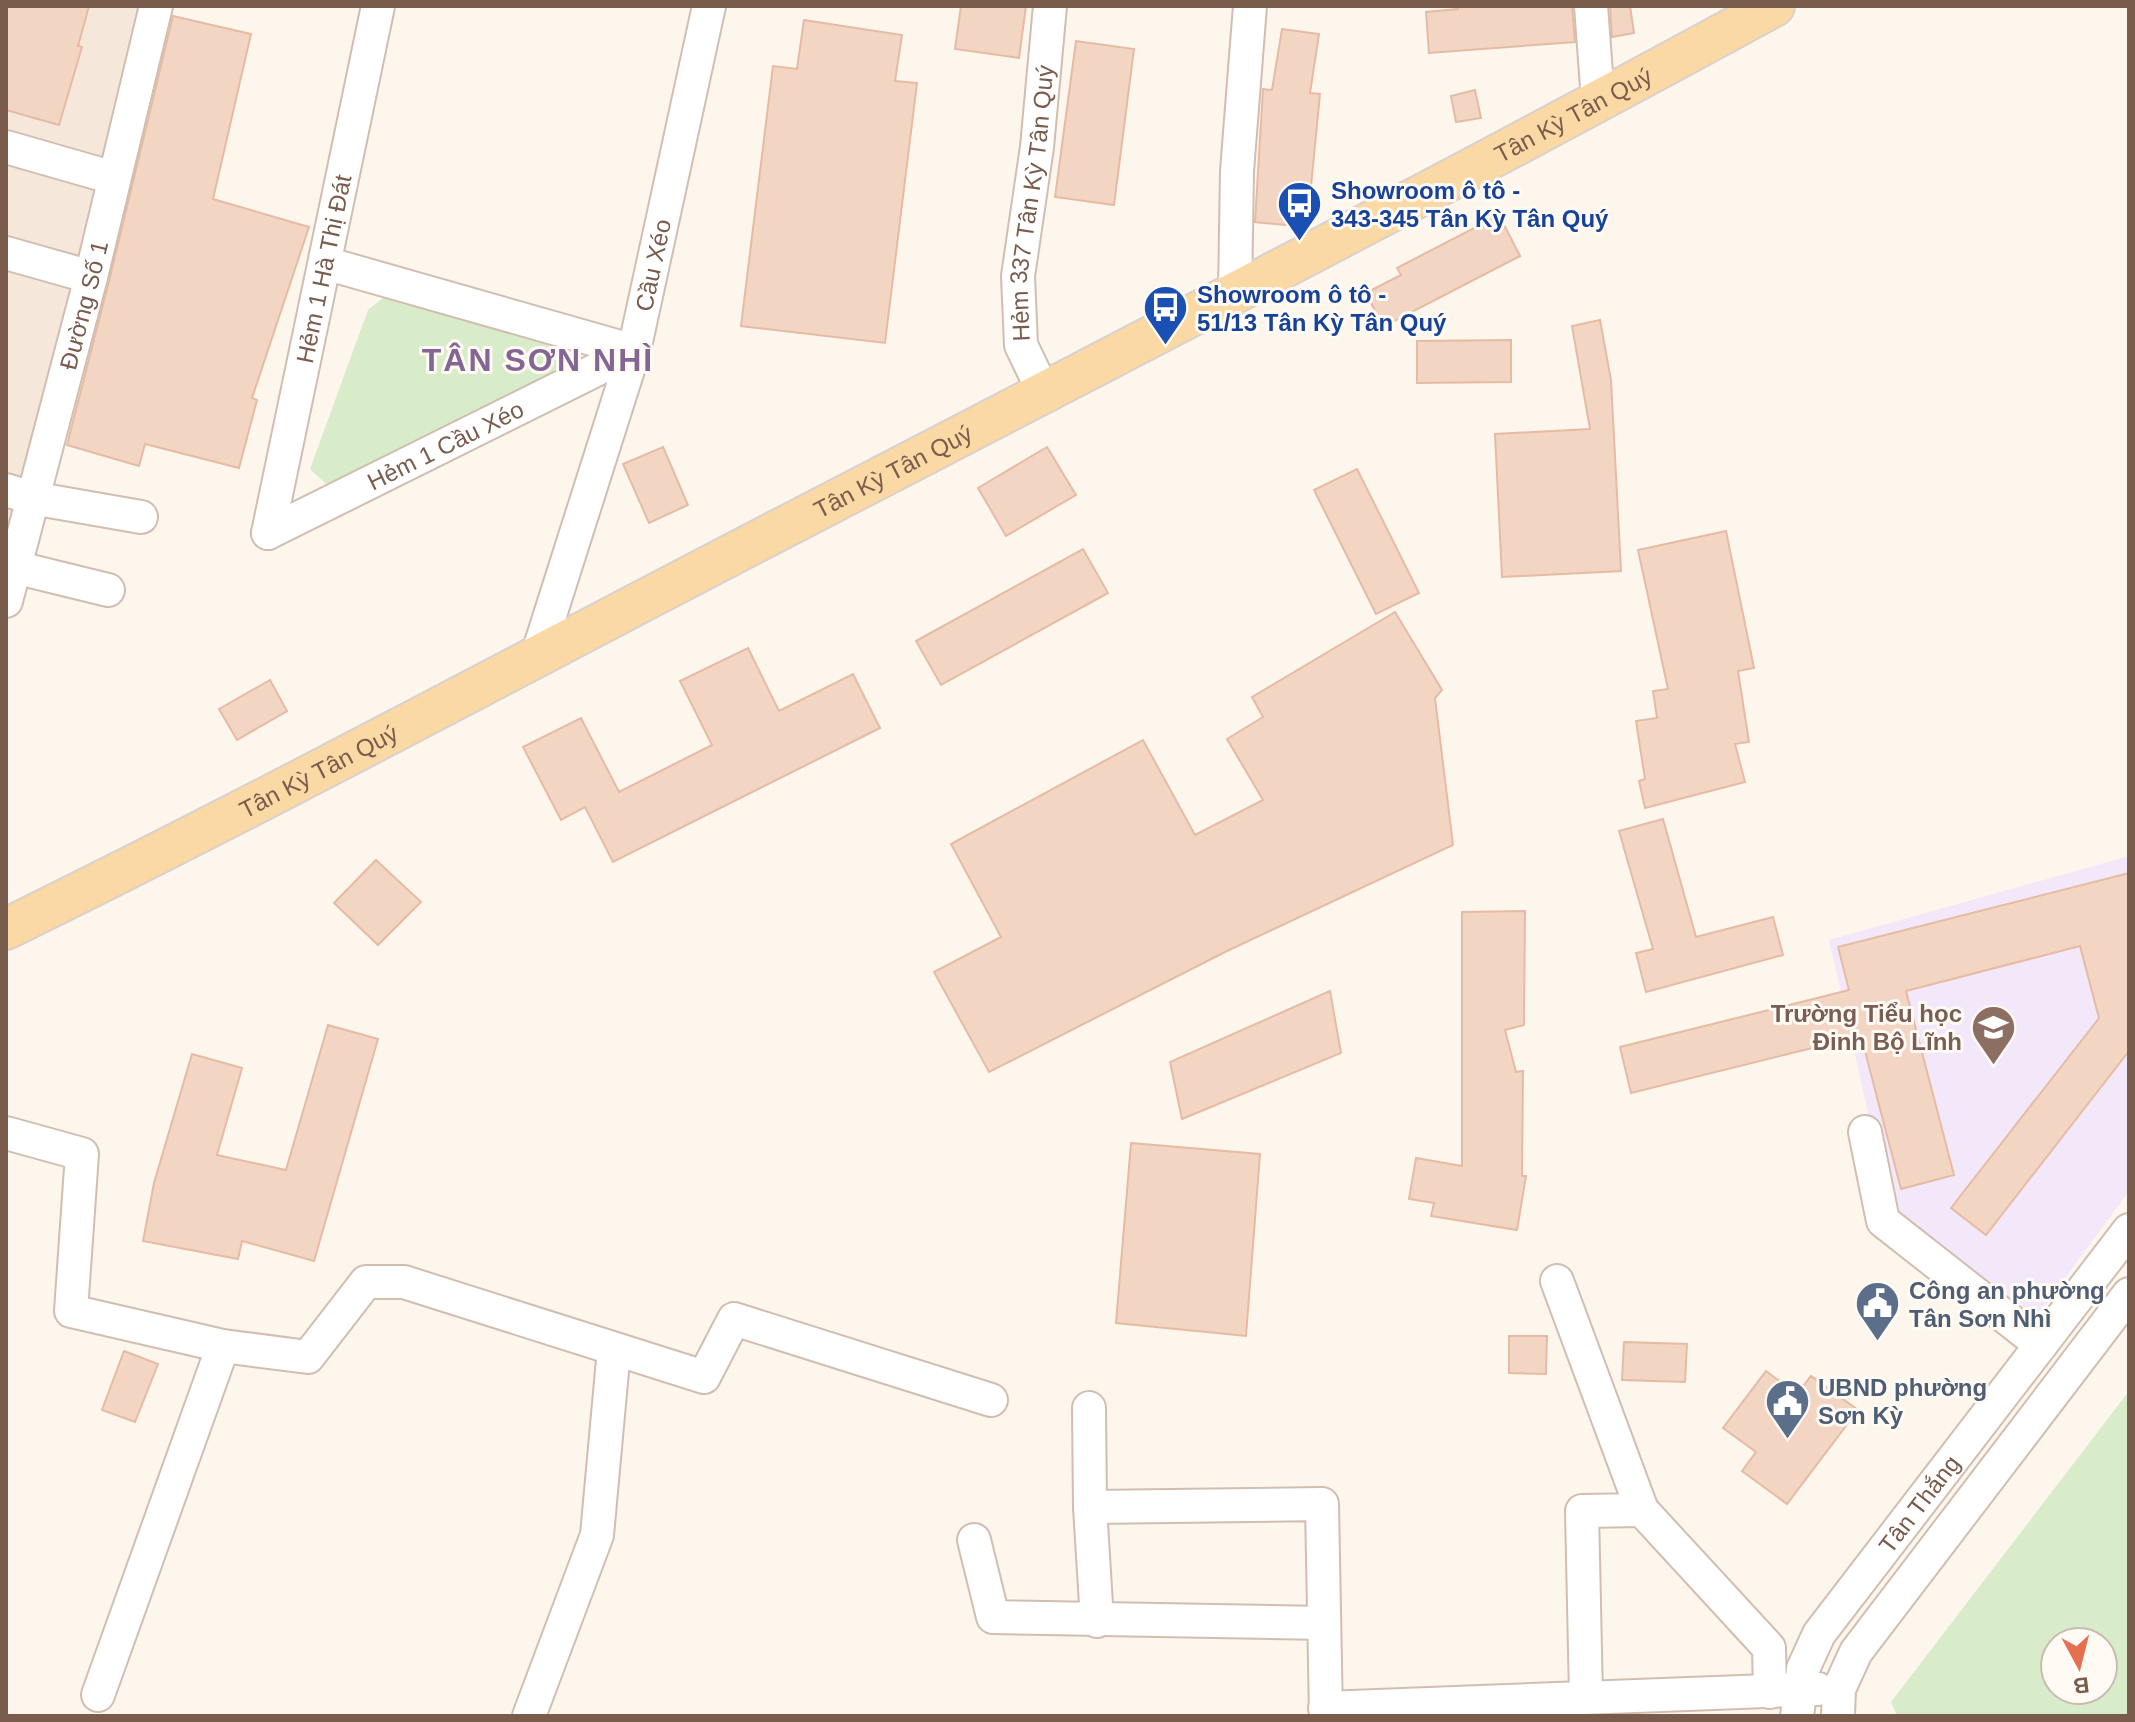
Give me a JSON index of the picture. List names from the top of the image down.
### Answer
{
  "streets": {
    "main road": ["Tân Kỳ Tân Quý"],
    "street": [
      "Hẻm 337 Tân Kỳ Tân Quý",
      "Cầu Xéo",
      "Hẻm 1 Hà Thị Đát",
      "Đường Số 1",
      "Hẻm 1 Cầu Xéo",
      "Tân Thắng"
    ]
  },
  "crossings": [
    ["Tân Kỳ Tân Quý", "Hẻm 337 Tân Kỳ Tân Quý"],
    ["Tân Kỳ Tân Quý", "Cầu Xéo"],
    ["Cầu Xéo", "Hẻm 1 Cầu Xéo"],
    ["Hẻm 1 Hà Thị Đát", "Hẻm 1 Cầu Xéo"]
  ],
  "districts": ["TÂN SƠN NHÌ"],
  "places": {
    "bus stop": ["Showroom ô tô - 343-345 Tân Kỳ Tân Quý", "Showroom ô tô - 51/13 Tân Kỳ Tân Quý"],
    "school or university": ["Trường Tiểu học Đinh Bộ Lĩnh"],
    "public building": ["Công an phường Tân Sơn Nhì", "UBND phường Sơn Kỳ"]
  },
  "north": "bottom"
}
